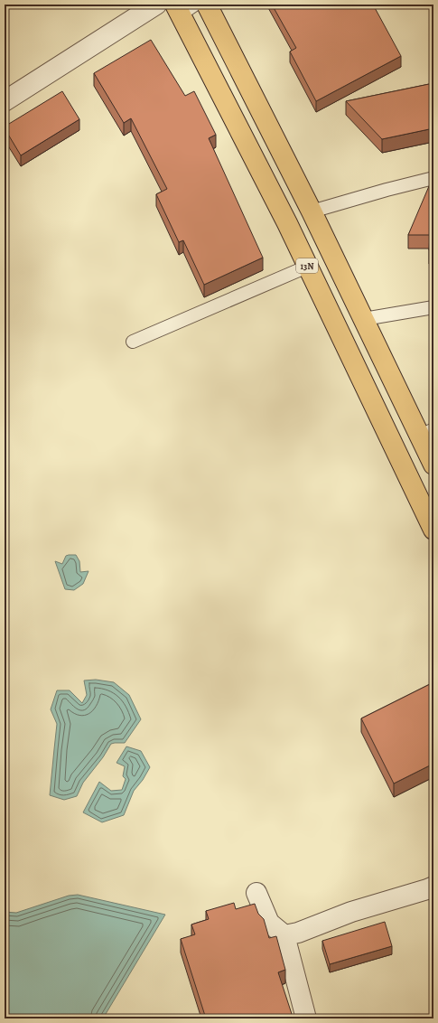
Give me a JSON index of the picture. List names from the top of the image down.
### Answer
{
  "streets": {
    "highway": ["13N"]
  }
}
